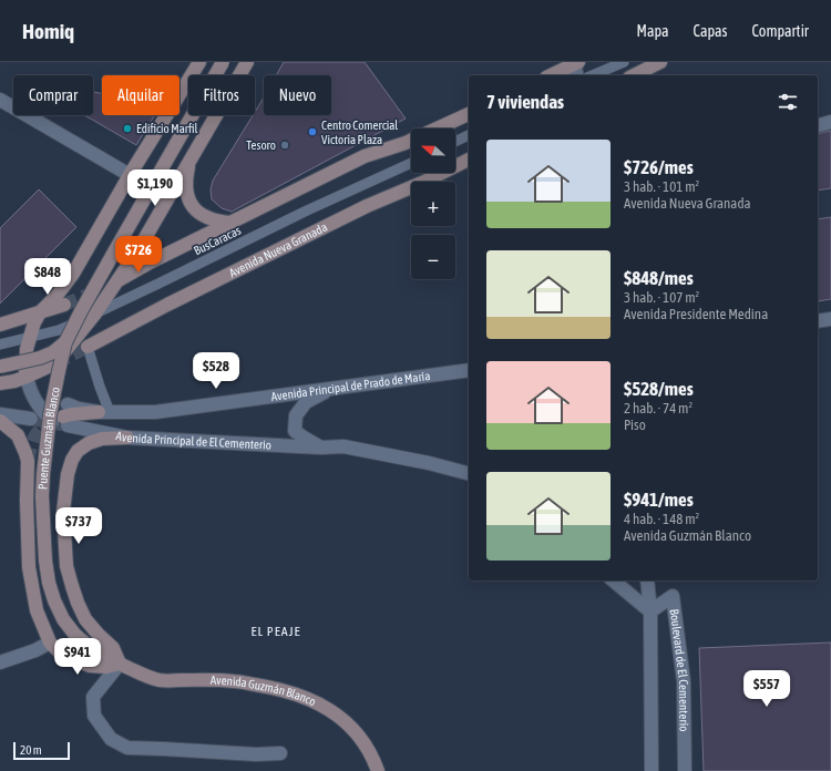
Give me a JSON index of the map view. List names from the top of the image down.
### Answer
{
  "streets": {
    "street": [
      "Avenida Nueva Granada",
      "Avenida Principal de Prado de María",
      "Puente Guzmán Blanco",
      "Avenida Principal de El Cementerio",
      "Boulevard de El Cementerio",
      "Avenida Guzmán Blanco"
    ],
    "lane": ["BusCaracas"]
  },
  "crossings": [
    ["Avenida Principal de Prado de María", "Avenida Principal de El Cementerio"],
    ["Puente Guzmán Blanco", "Avenida Guzmán Blanco"]
  ],
  "districts": ["EL PEAJE"],
  "places": ["Edificio Marfil", "Centro Comercial Victoria Plaza", "Tesoro"],
  "scale_bar": "20 m",
  "north": "left",
  "page": {
    "header": "Homiq",
    "nav": ["Mapa", "Capas", "Compartir"],
    "chip": [
      "Comprar",
      "Alquilar",
      "Filtros",
      "Nuevo"
    ],
    "heading": "7 viviendas",
    "map_buttons": ["+", "−"],
    "list": [
      {
        "name": "$726/mes",
        "note": "3 hab. · 101 m² · Avenida Nueva Granada"
      },
      {
        "name": "$848/mes",
        "note": "3 hab. · 107 m² · Avenida Presidente Medina"
      },
      {
        "name": "$528/mes",
        "note": "2 hab. · 74 m² · Piso"
      },
      {
        "name": "$941/mes",
        "note": "4 hab. · 148 m² · Avenida Guzmán Blanco"
      }
    ],
    "price": [
      "$1,190",
      "$726",
      "$848",
      "$528",
      "$737",
      "$941",
      "$557"
    ],
    "scale": "20 m"
  }
}
